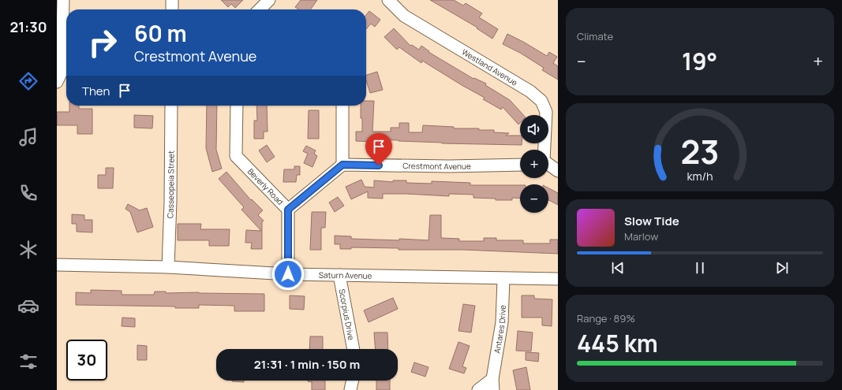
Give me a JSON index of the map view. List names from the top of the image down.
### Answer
{
  "streets": {
    "street": [
      "Westland Avenue",
      "Crestmont Avenue",
      "Casseopeia Street",
      "Beverly Road",
      "Saturn Avenue",
      "Scorpius Drive",
      "Antares Drive"
    ]
  },
  "crossings": [
    ["Casseopeia Street", "Saturn Avenue"],
    ["Beverly Road", "Saturn Avenue"],
    ["Saturn Avenue", "Scorpius Drive"],
    ["Saturn Avenue", "Antares Drive"]
  ],
  "page": {
    "tabs": "21:30",
    "tile": [
      "Climate",
      ["Range · 89%", "445 km"]
    ],
    "turn": ["60 m", "Crestmont Avenue"],
    "heat": ["−", "19°", "+"],
    "then": "Then",
    "map_buttons": ["+", "−"],
    "song": ["Slow Tide", "Marlow"],
    "limit": "30",
    "trip": "21:31 · 1 min · 150 m",
    "gauge": ["23", "km/h"]
  }
}
